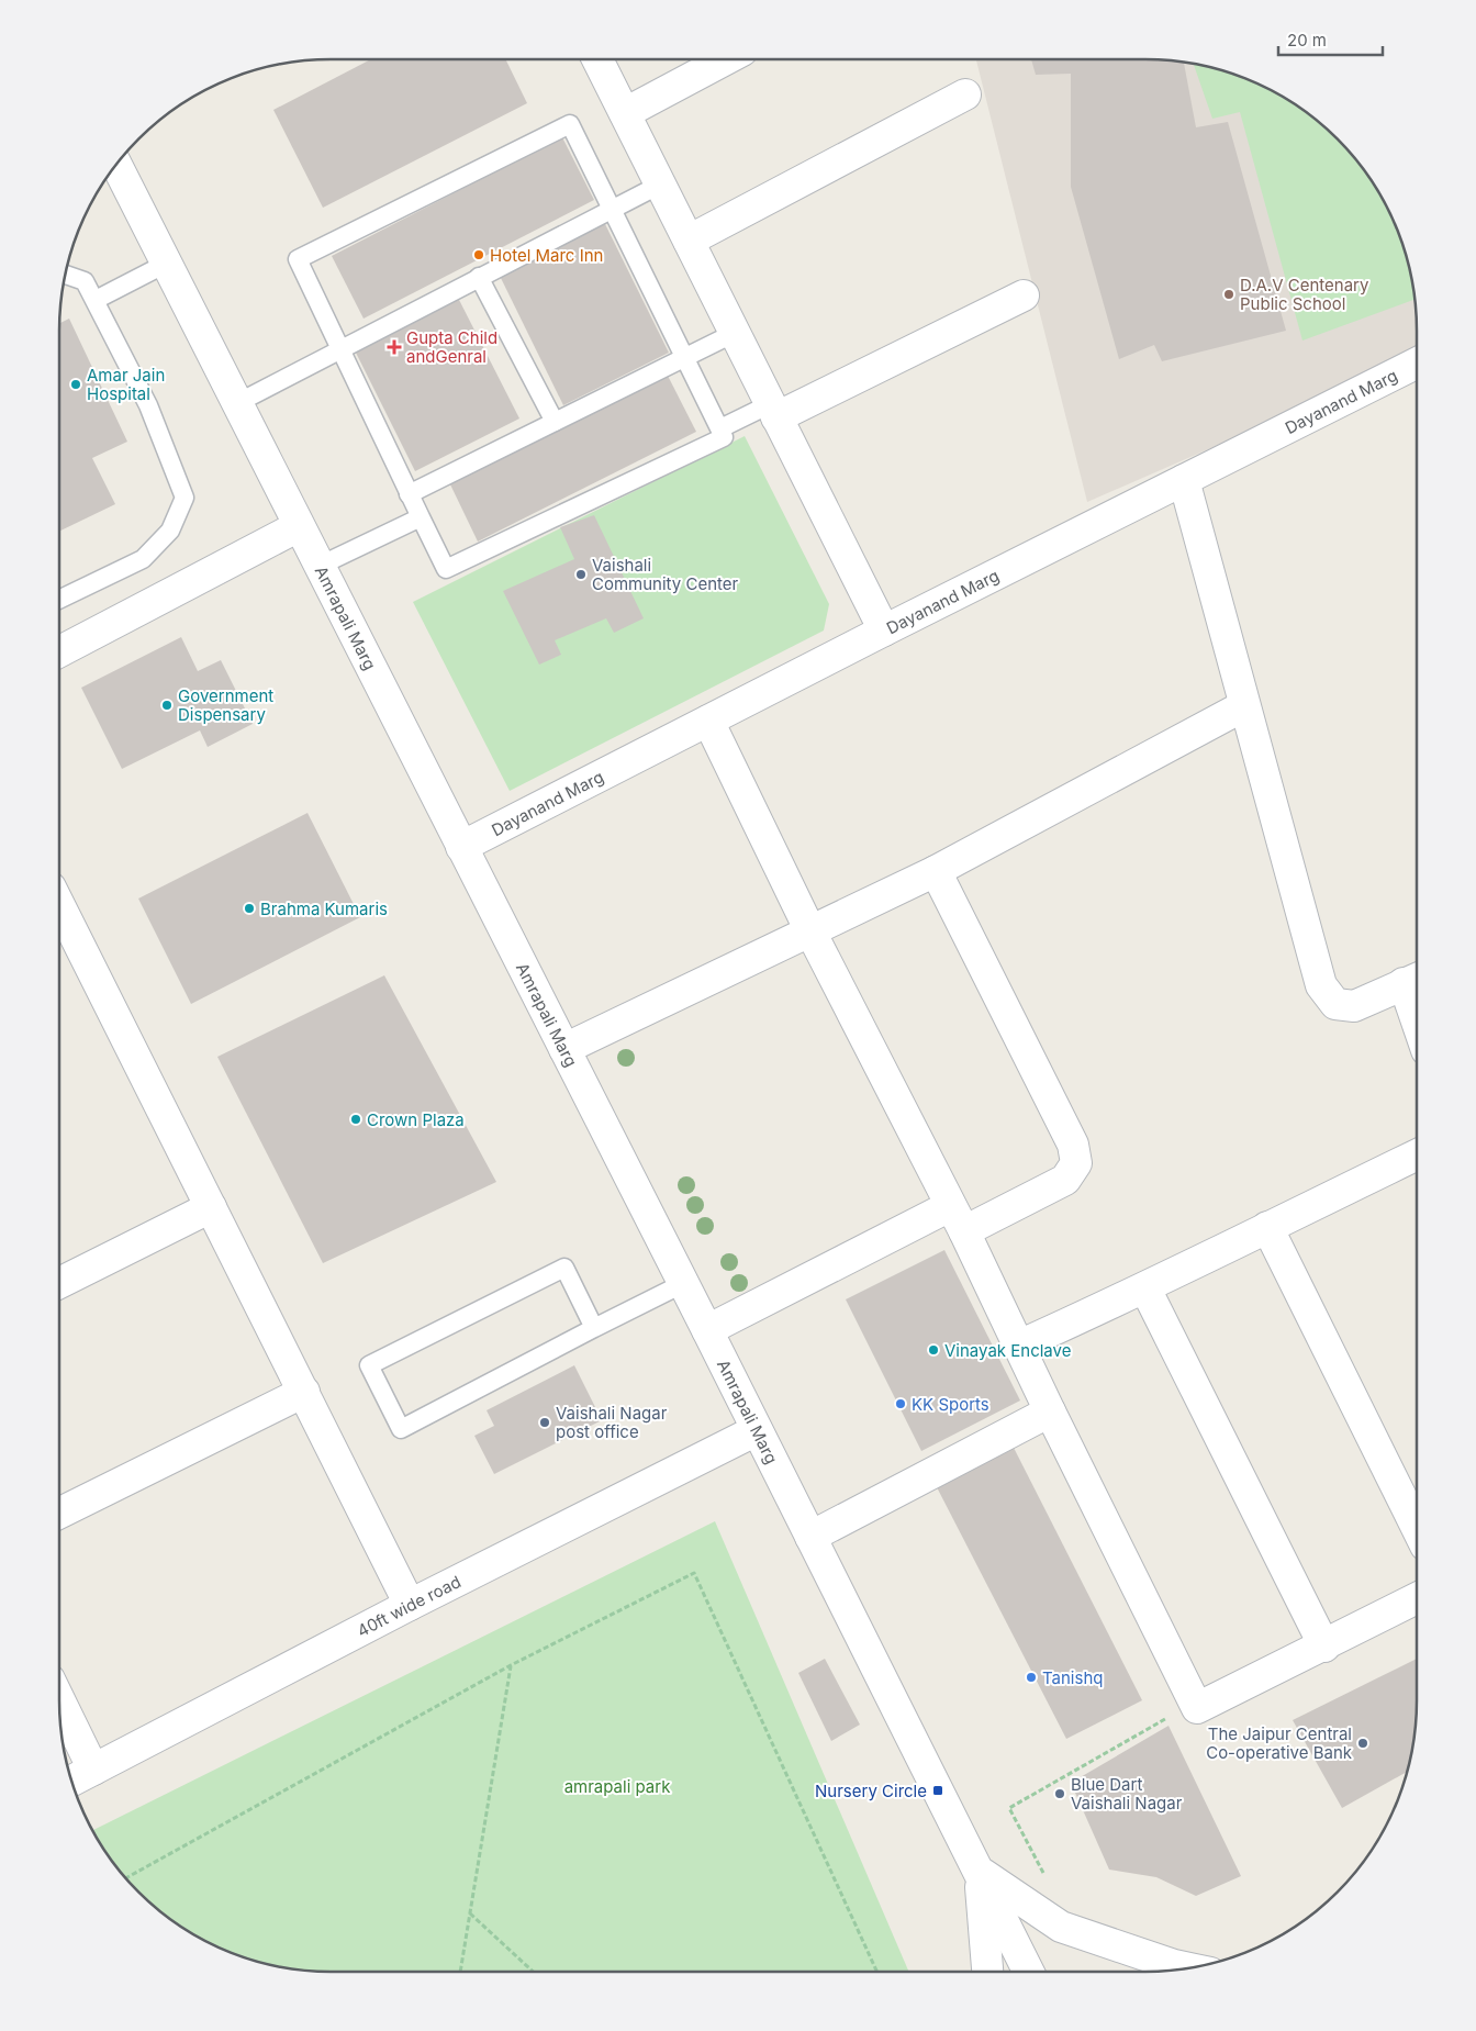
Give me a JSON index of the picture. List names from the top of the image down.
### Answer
{
  "streets": {
    "street": ["Dayanand Marg", "Amrapali Marg", "40ft wide road"]
  },
  "crossings": [
    ["Dayanand Marg", "Amrapali Marg"],
    ["Amrapali Marg", "40ft wide road"]
  ],
  "parks": ["amrapali park"],
  "places": {
    "other": [
      "Hotel Marc Inn",
      "D.A.V Centenary Public School",
      "Amar Jain Hospital",
      "Vaishali Community Center",
      "Government Dispensary",
      "Brahma Kumaris",
      "Crown Plaza",
      "Vinayak Enclave",
      "KK Sports",
      "Vaishali Nagar post office",
      "Tanishq",
      "The Jaipur Central Co-operative Bank",
      "Blue Dart Vaishali Nagar"
    ],
    "health": ["Gupta Child andGenral"],
    "transit": ["Nursery Circle"]
  },
  "scale_bar": "20 m"
}
